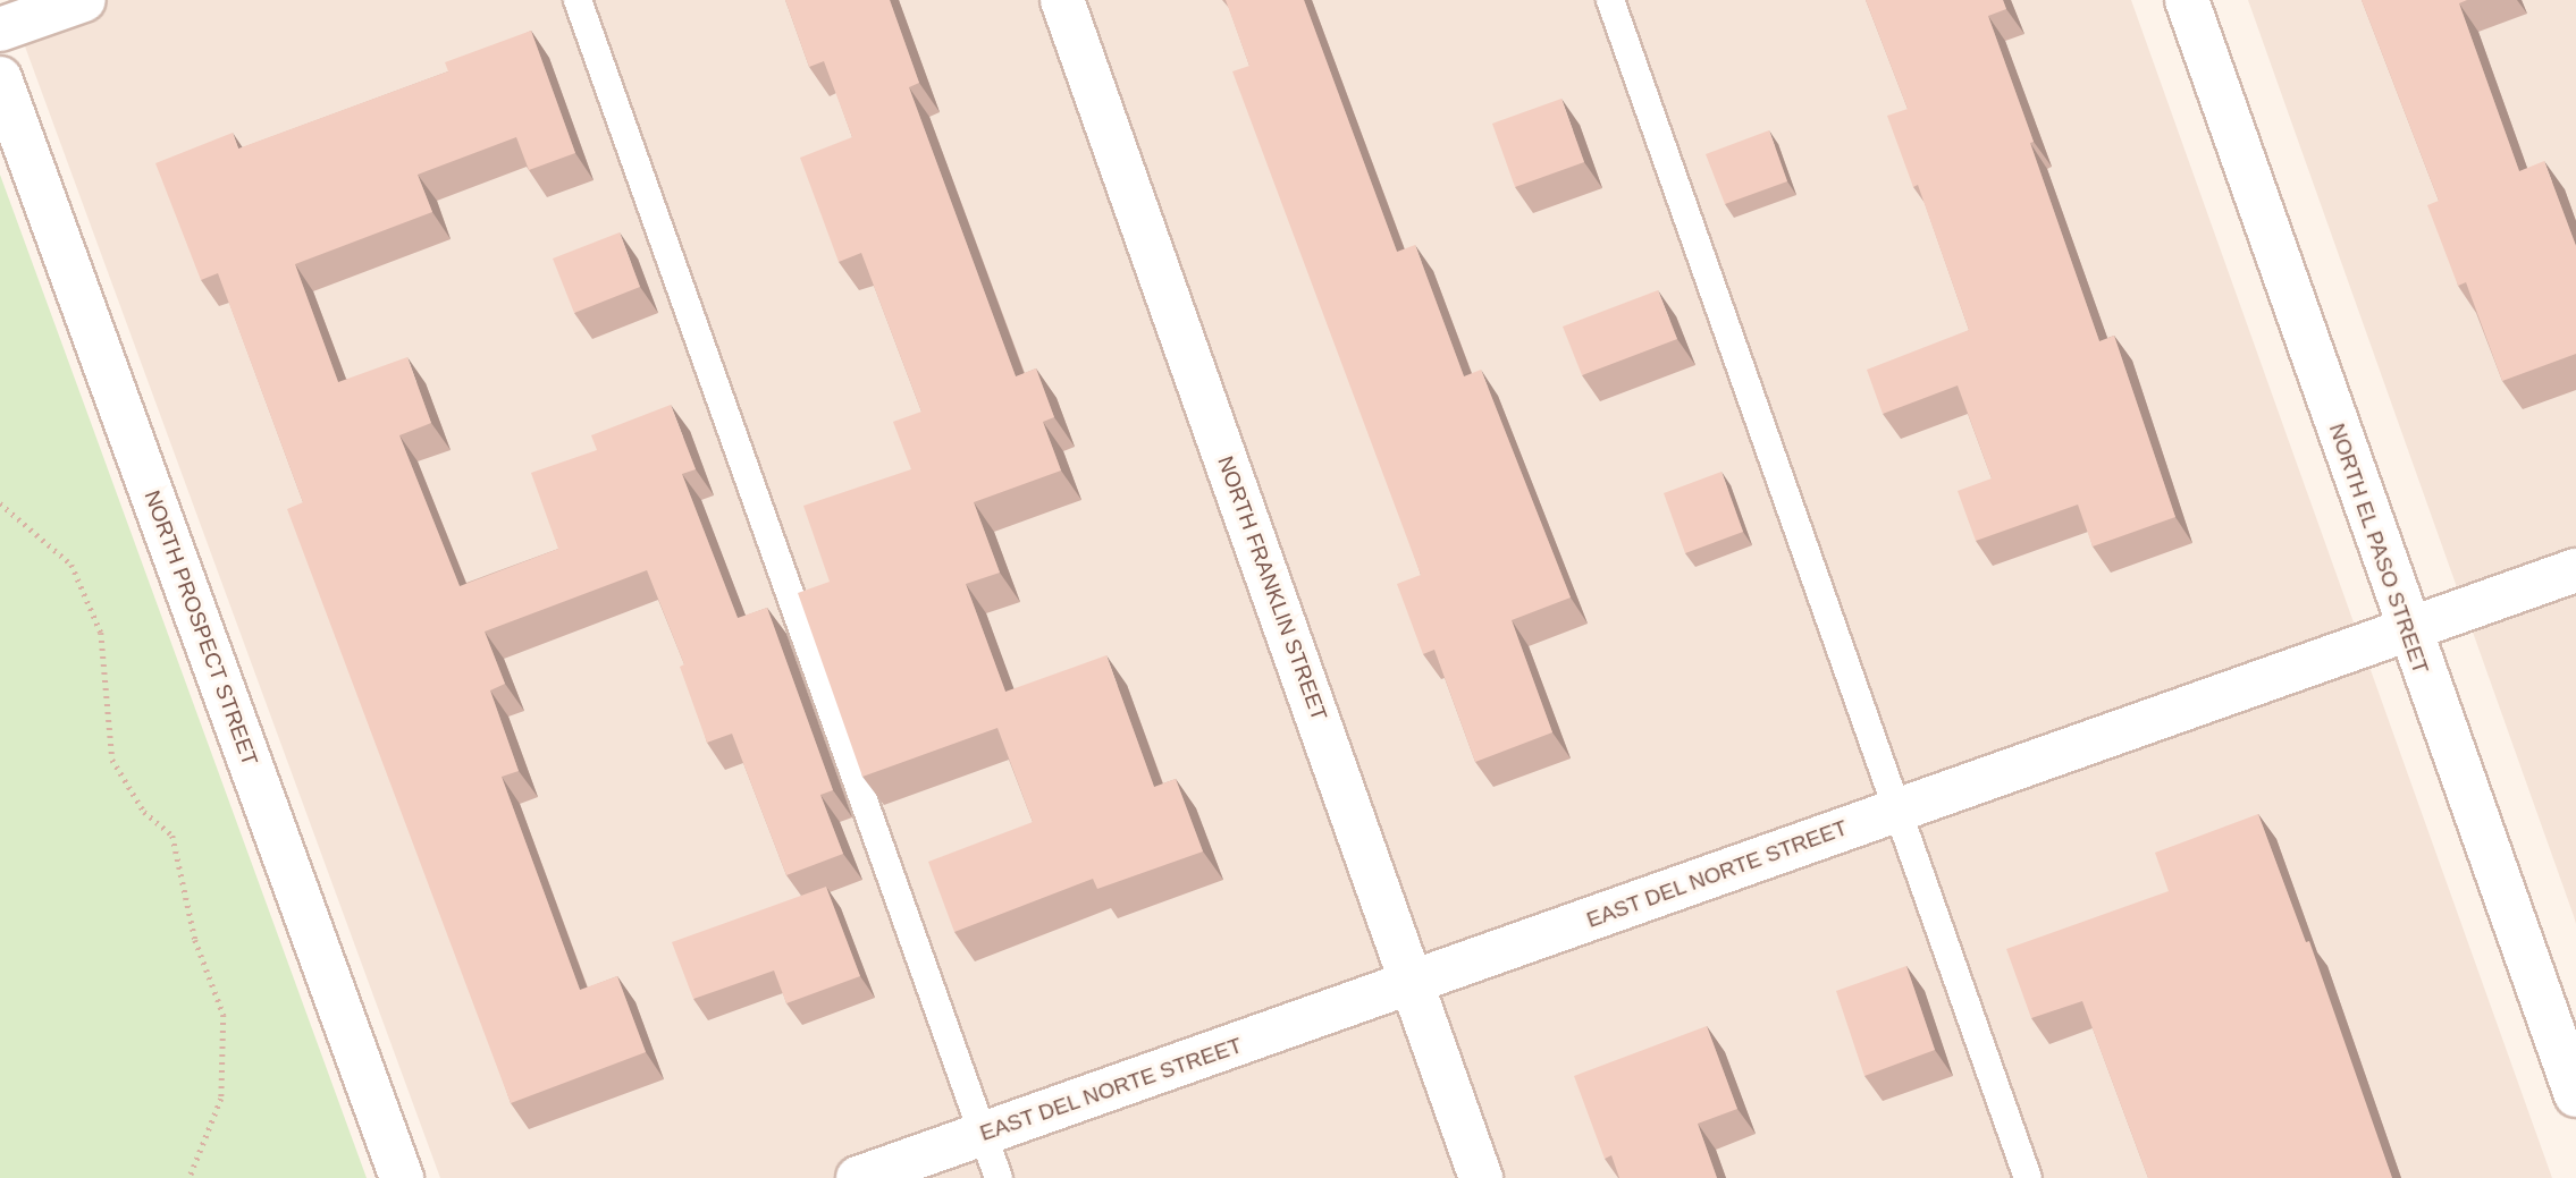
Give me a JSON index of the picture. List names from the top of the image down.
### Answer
{
  "streets": {
    "street": [
      "NORTH EL PASO STREET",
      "NORTH FRANKLIN STREET",
      "NORTH PROSPECT STREET",
      "EAST DEL NORTE STREET"
    ]
  },
  "crossings": [
    ["NORTH EL PASO STREET", "EAST DEL NORTE STREET"],
    ["NORTH FRANKLIN STREET", "EAST DEL NORTE STREET"]
  ]
}
